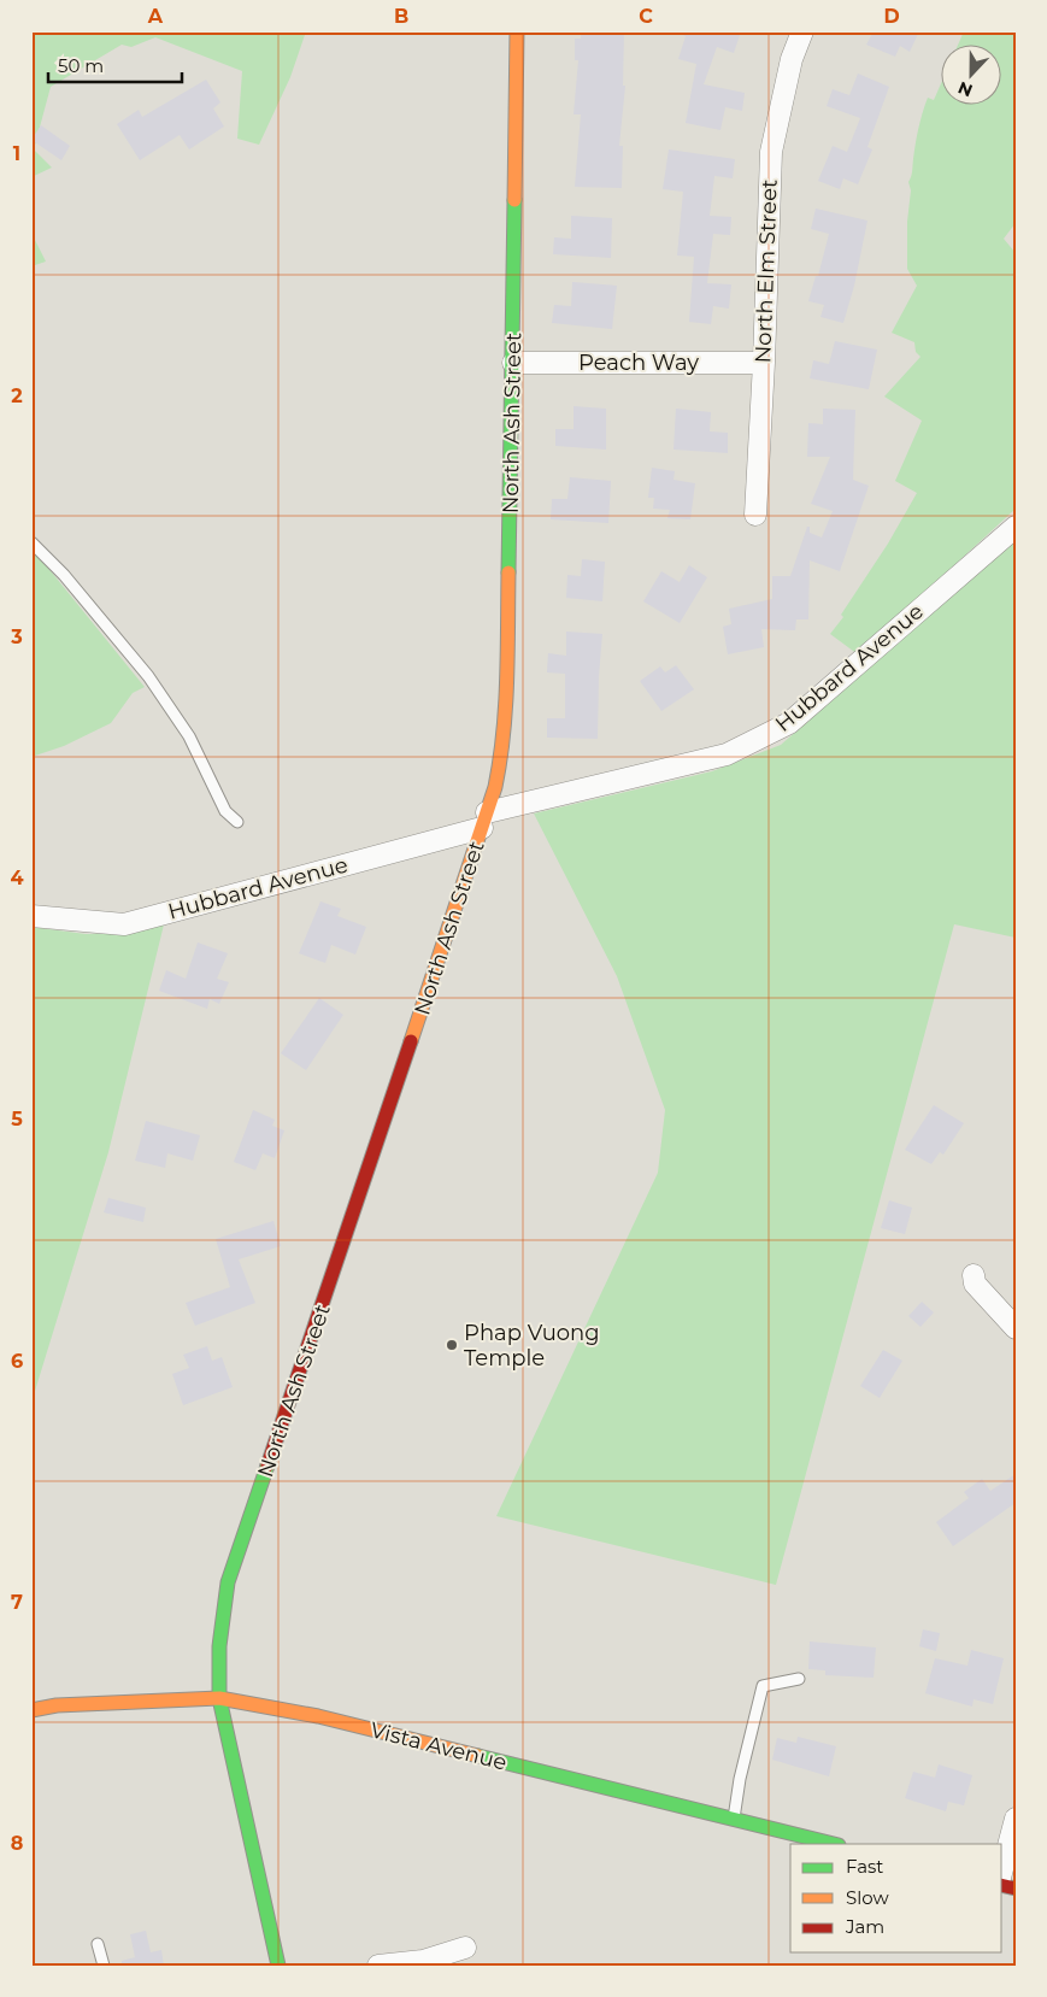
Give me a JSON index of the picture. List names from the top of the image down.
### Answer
{
  "streets": {
    "main road": ["North Ash Street", "Vista Avenue"],
    "street": ["North Elm Street", "Peach Way", "Hubbard Avenue"]
  },
  "crossings": [
    ["North Elm Street", "Peach Way"],
    ["Peach Way", "North Ash Street"],
    ["North Ash Street", "Hubbard Avenue"],
    ["North Ash Street", "Vista Avenue"]
  ],
  "places": ["Phap Vuong Temple"],
  "legend": ["Fast", "Slow", "Jam"],
  "scale_bar": "50 m",
  "north": "bottom",
  "grid": {
    "columns": [
      "A",
      "B",
      "C",
      "D"
    ],
    "rows": [
      "1",
      "2",
      "3",
      "4",
      "5",
      "6",
      "7",
      "8"
    ]
  }
}
